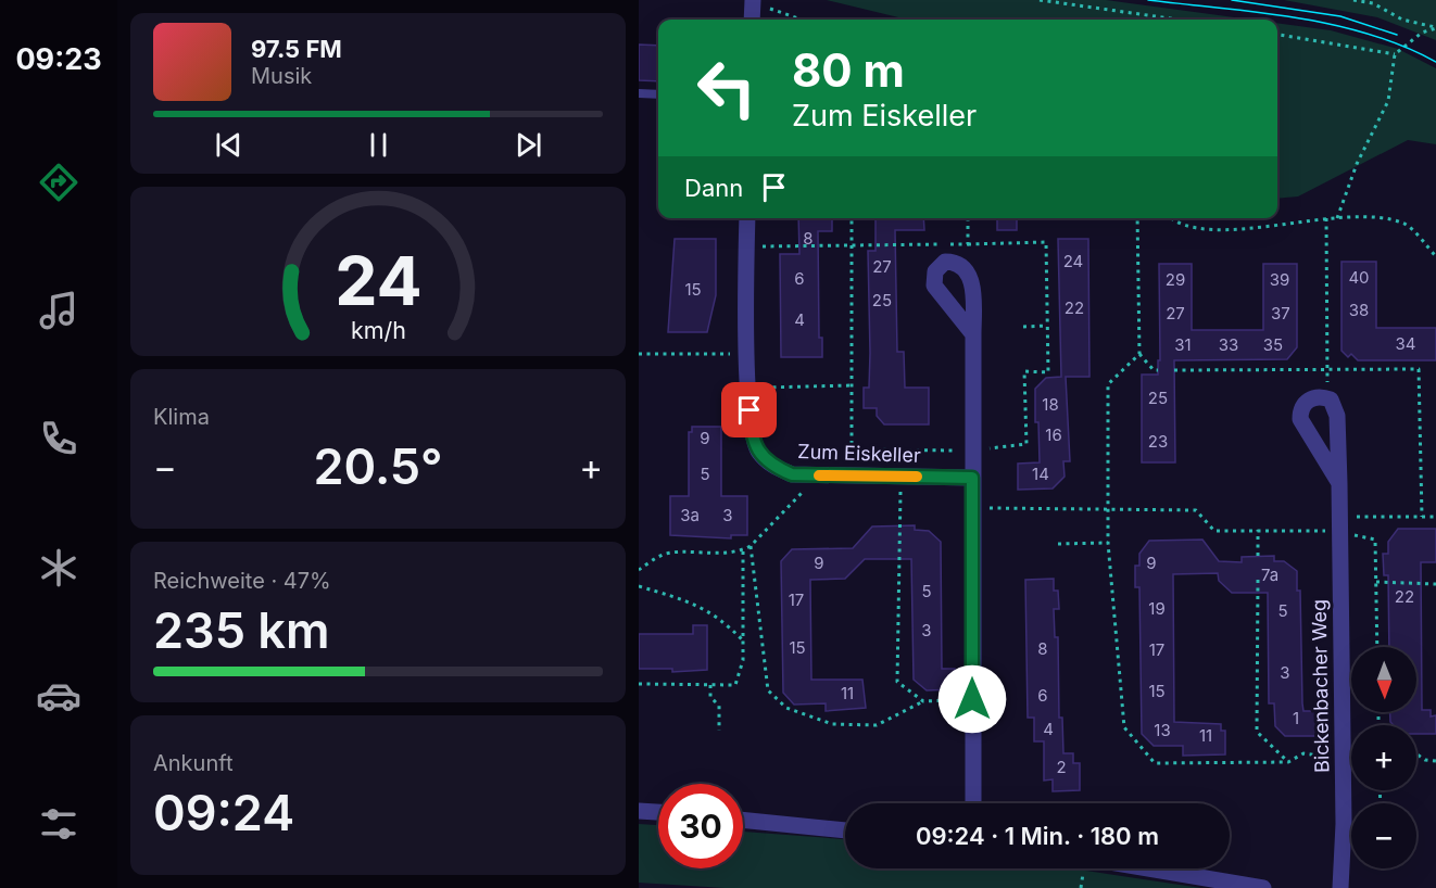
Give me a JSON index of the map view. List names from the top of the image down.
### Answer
{
  "streets": {
    "street": ["Zum Eiskeller", "Bickenbacher Weg"]
  },
  "house_numbers": [
    "8",
    "24",
    "27",
    "40",
    "6",
    "29",
    "39",
    "15",
    "25",
    "22",
    "38",
    "27",
    "37",
    "4",
    "34",
    "31",
    "33",
    "35",
    "25",
    "18",
    "16",
    "9",
    "23",
    "5",
    "14",
    "3a",
    "3",
    "9",
    "9",
    "7a",
    "5",
    "22",
    "17",
    "19",
    "5",
    "3",
    "15",
    "8",
    "17",
    "3",
    "15",
    "11",
    "6",
    "1",
    "4",
    "13",
    "11",
    "2"
  ],
  "north": "bottom",
  "page": {
    "tabs": "09:23",
    "turn": ["80 m", "Zum Eiskeller"],
    "song": ["97.5 FM", "Musik"],
    "then": "Dann",
    "tile": [
      "Klima",
      ["Reichweite · 47%", "235 km"],
      ["Ankunft", "09:24"]
    ],
    "heat": ["−", "20.5°", "+"],
    "map_buttons": ["+", "−"],
    "limit": "30",
    "trip": "09:24 · 1 Min. · 180 m",
    "gauge": ["24", "km/h"]
  }
}
